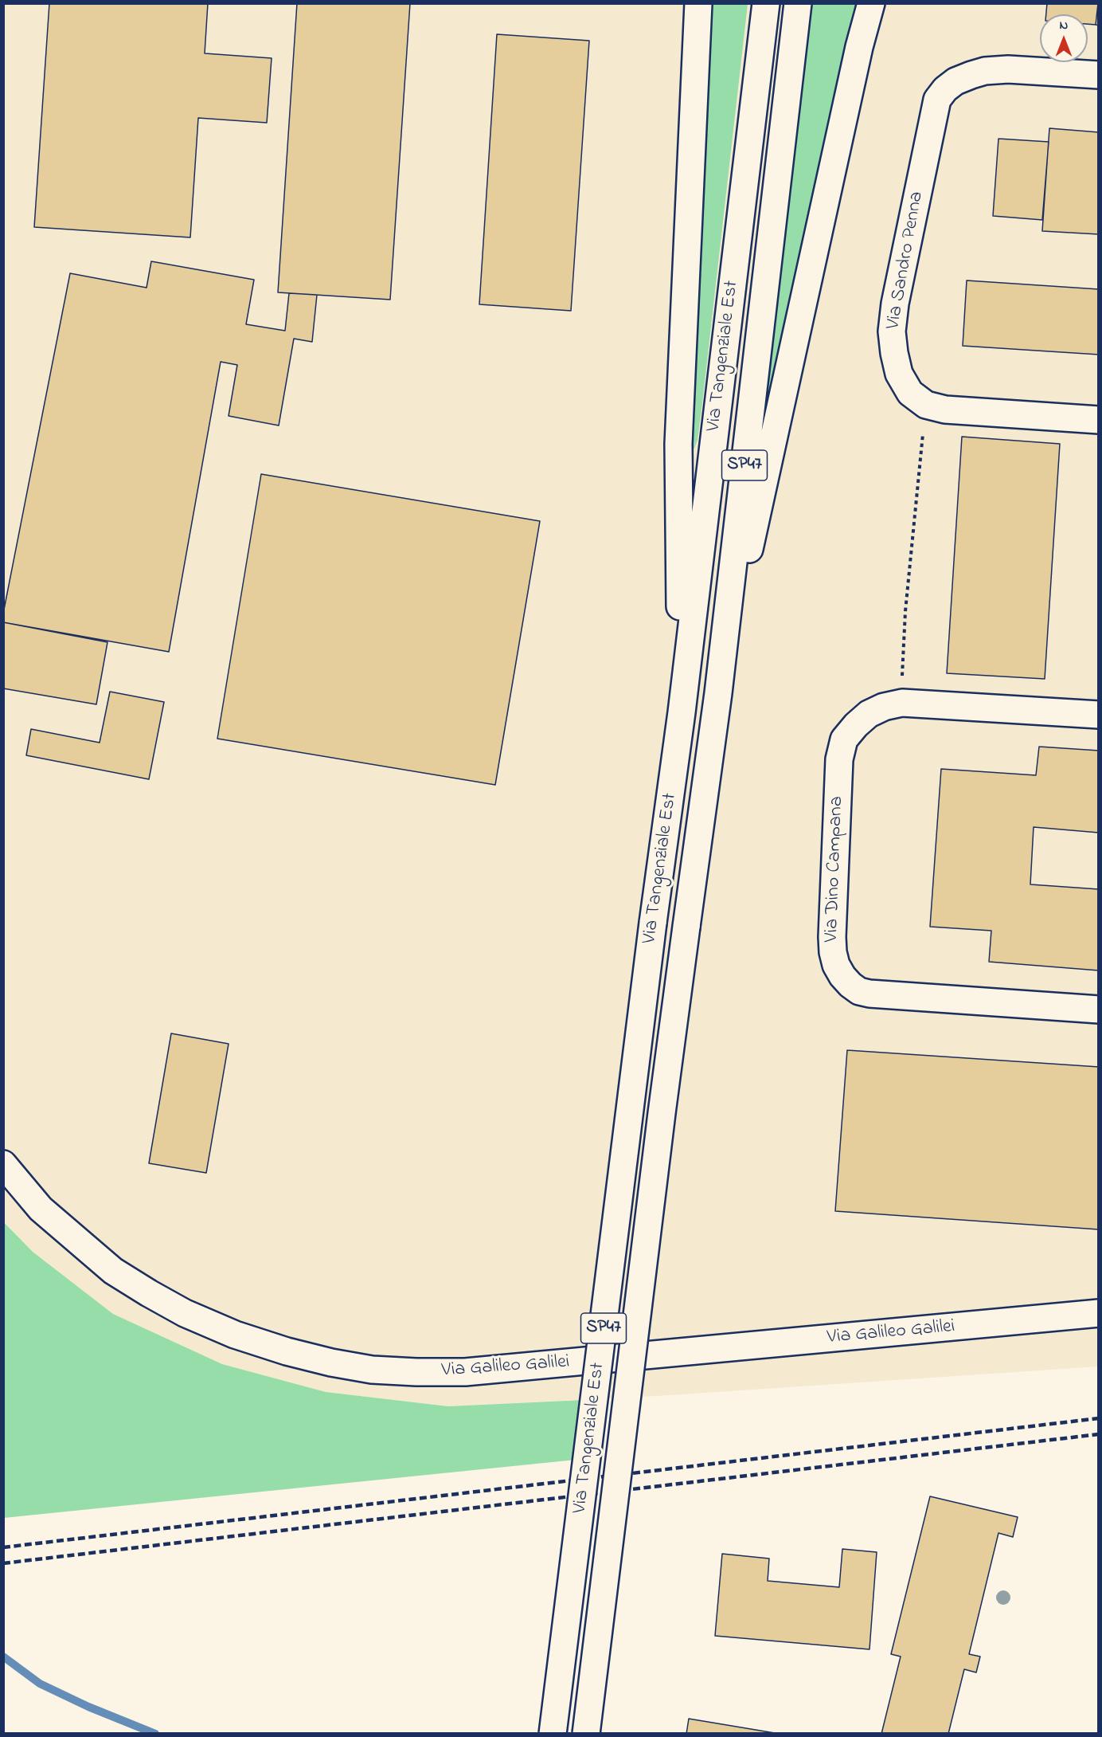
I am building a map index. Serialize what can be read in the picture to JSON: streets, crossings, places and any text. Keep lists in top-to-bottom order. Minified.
{"streets":{"main road":["Via Sandro Penna","Via Tangenziale Est","SP47","Via Dino Campana","Via Galileo Galilei"]},"north":"top"}
